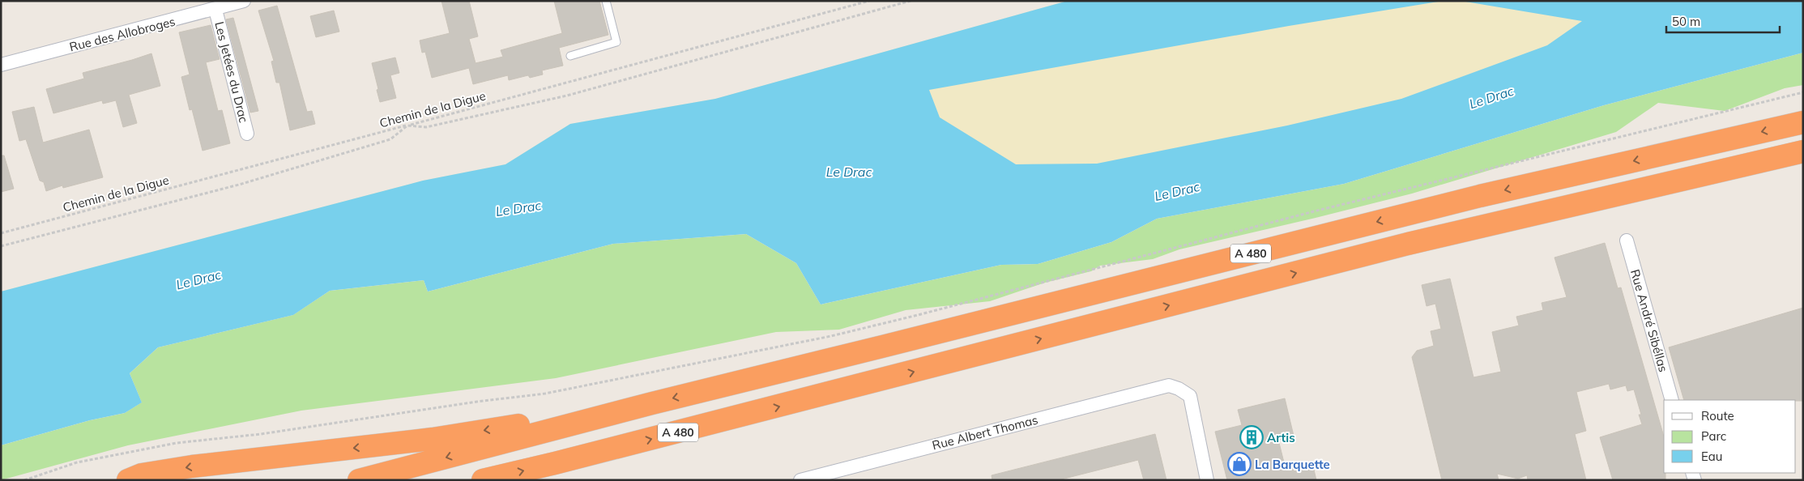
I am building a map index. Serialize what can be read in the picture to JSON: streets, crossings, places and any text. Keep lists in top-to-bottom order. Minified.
{"streets":{"highway":["A 480"],"street":["Rue des Allobroges","Les Jetées du Drac","Rue André Sibéllas","Rue Albert Thomas"],"path":["Chemin de la Digue"]},"crossings":[["Rue des Allobroges","Les Jetées du Drac"]],"water":["Le Drac"],"places":{"building":["Artis"],"shop":["La Barquette"]},"legend":["Route","Parc","Eau"],"scale_bar":"50 m"}
